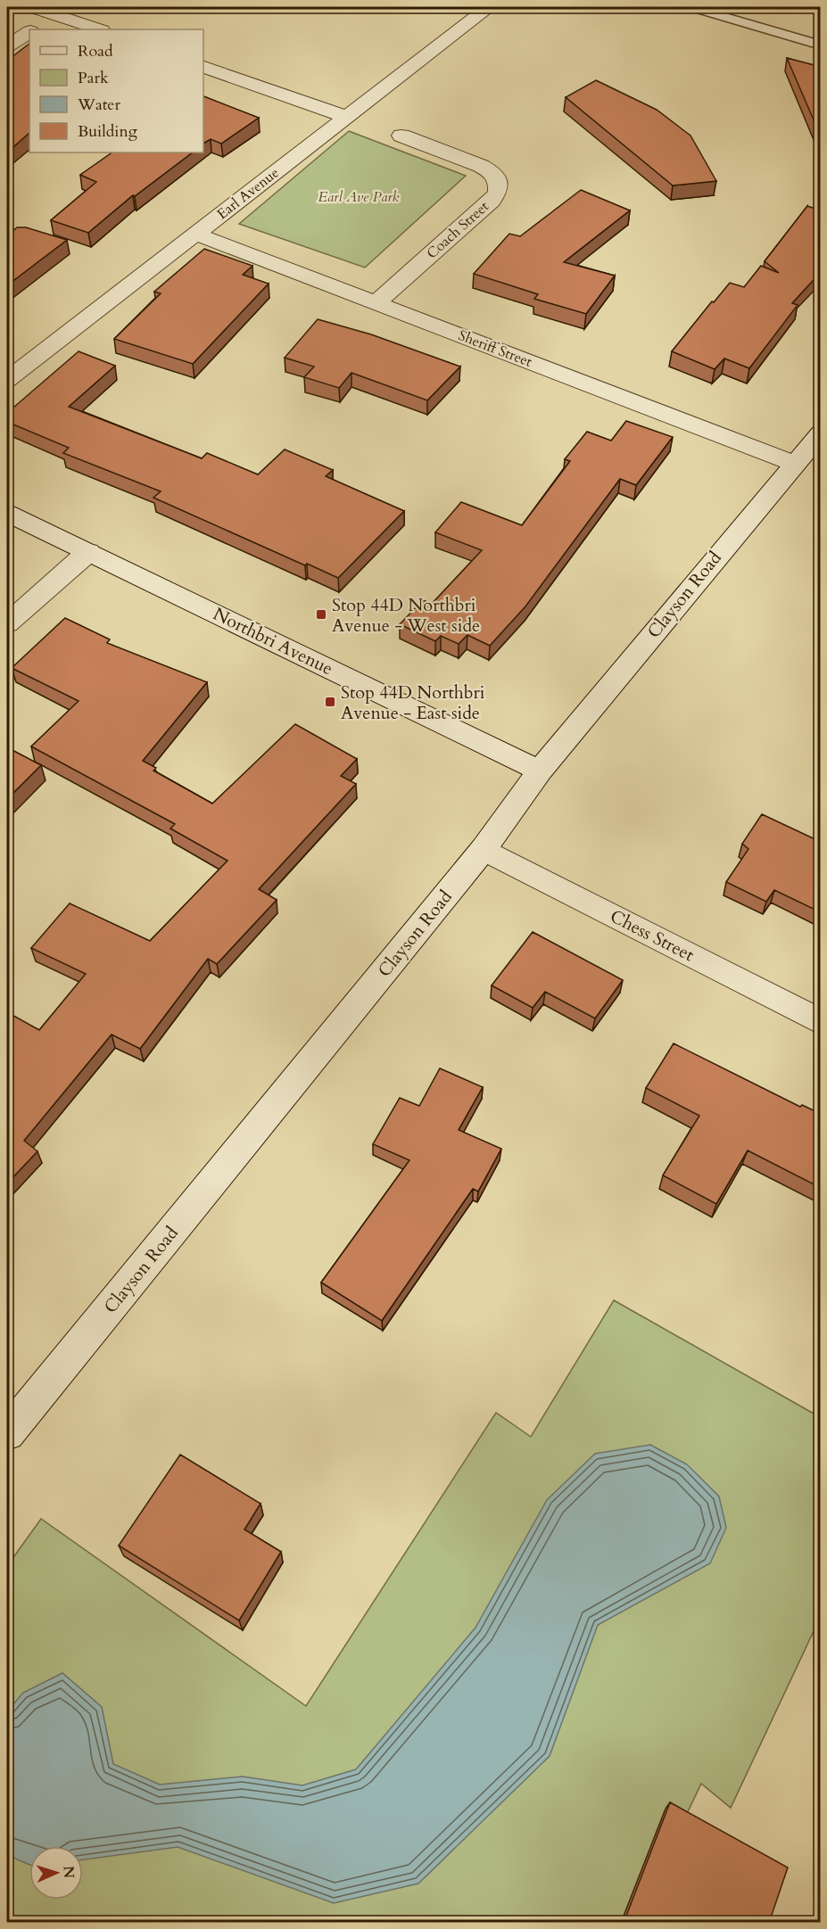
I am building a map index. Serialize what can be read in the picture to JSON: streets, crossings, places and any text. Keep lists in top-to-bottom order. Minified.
{"streets":{"street":["Earl Avenue","Coach Street","Sheriff Street","Clayson Road","Northbri Avenue","Chess Street"]},"crossings":[["Earl Avenue","Sheriff Street"],["Coach Street","Sheriff Street"],["Sheriff Street","Clayson Road"],["Clayson Road","Northbri Avenue"],["Clayson Road","Chess Street"]],"parks":["Earl Ave Park"],"places":{"transit":["Stop 44D Northbri Avenue - West side","Stop 44D Northbri Avenue - East side"]},"legend":["Road","Park","Water","Building"],"north":"right"}
